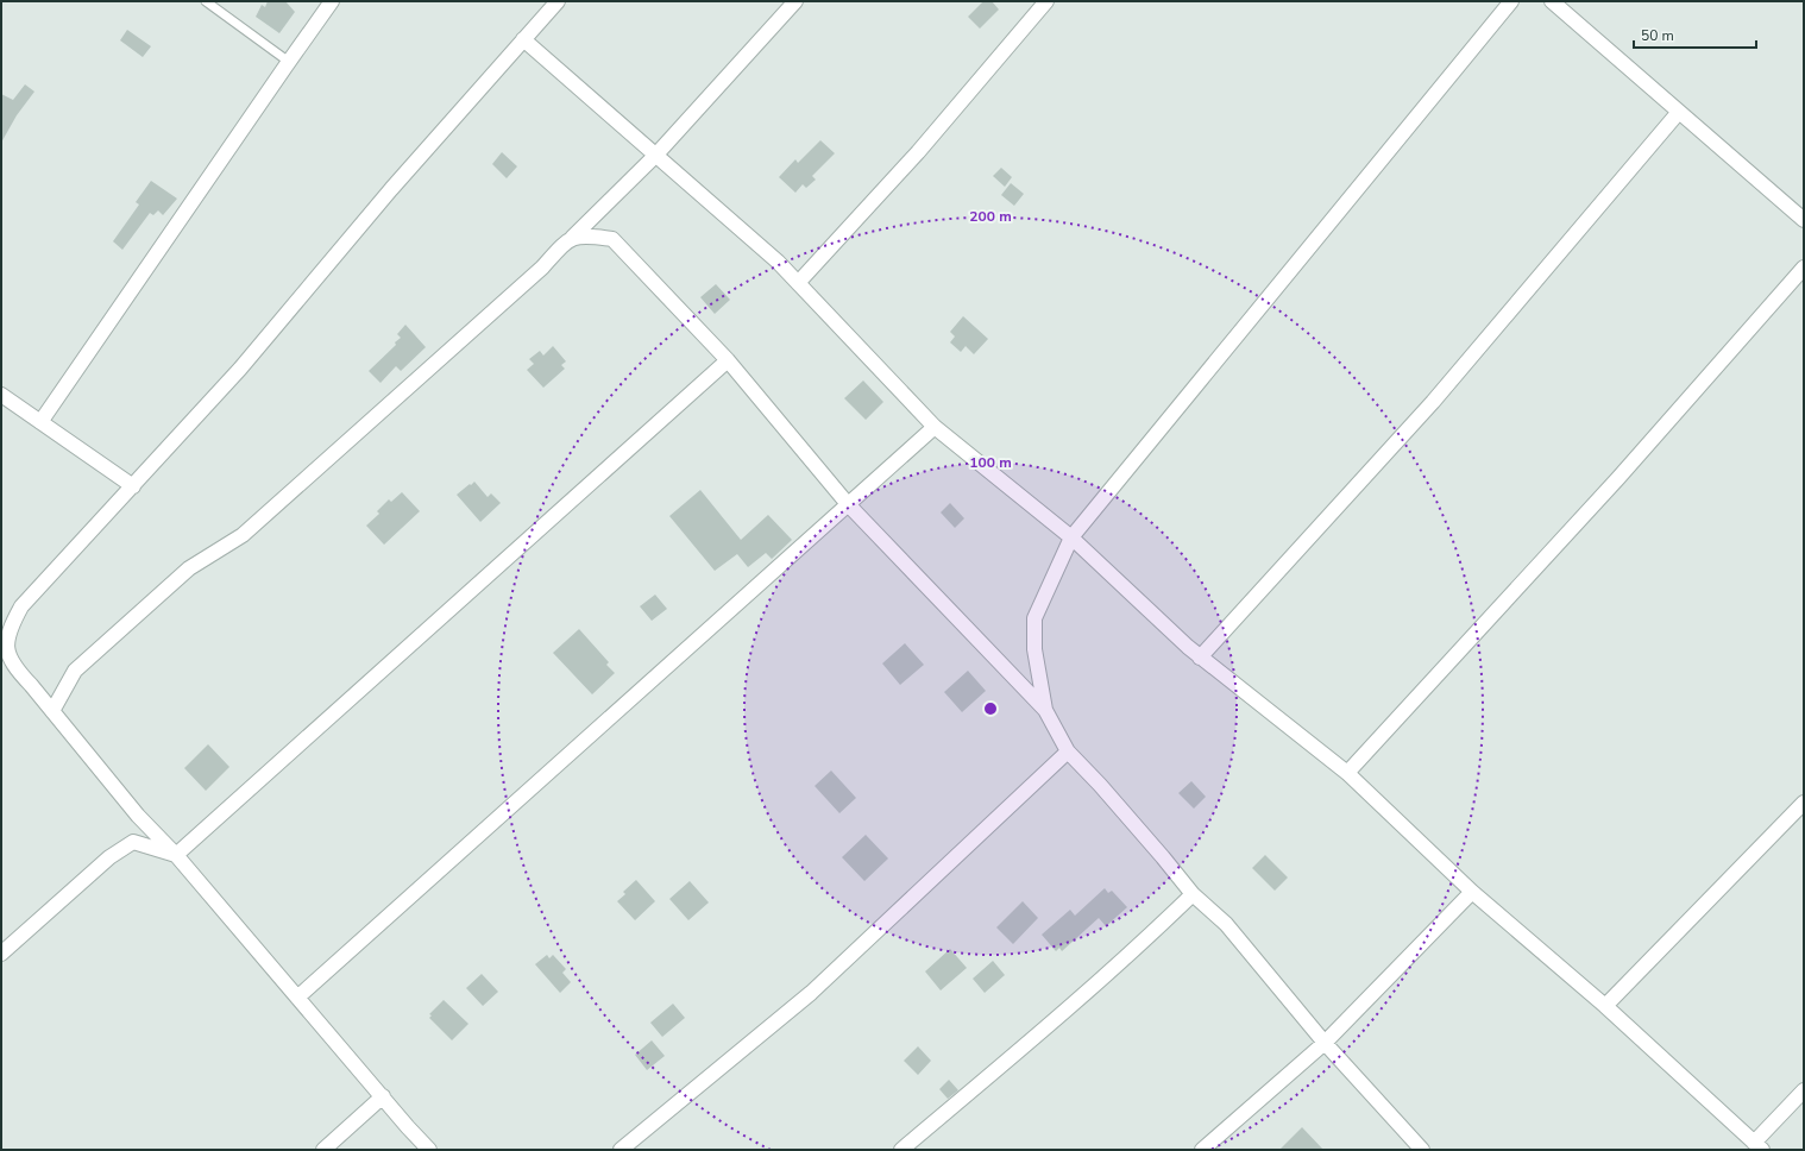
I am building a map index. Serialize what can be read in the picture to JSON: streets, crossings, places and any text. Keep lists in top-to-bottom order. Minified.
{"scale_bar":"50 m","rings":["200 m","100 m"]}
